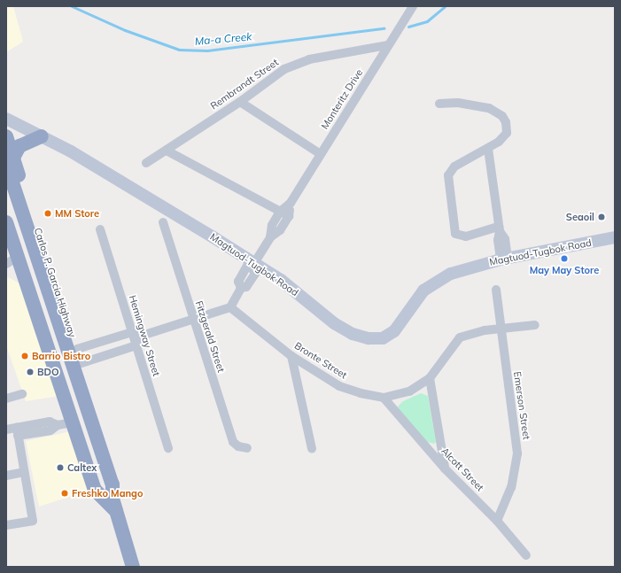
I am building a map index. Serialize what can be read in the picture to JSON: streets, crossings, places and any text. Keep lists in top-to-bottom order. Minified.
{"streets":{"highway":["Carlos P. Garcia Highway"],"main road":["Magtuod-Tugbok Road"],"street":["Rembrandt Street","Monteritz Drive","Hemingway Street","Fitzgerald Street","Bronte Street","Emerson Street","Alcott Street"]},"crossings":[["Rembrandt Street","Monteritz Drive"],["Monteritz Drive","Magtuod-Tugbok Road"],["Monteritz Drive","Bronte Street"],["Bronte Street","Emerson Street"],["Bronte Street","Alcott Street"],["Emerson Street","Alcott Street"]],"water":["Ma-a Creek"],"places":["MM Store","Seaoil","May May Store","Barrio Bistro","BDO","Caltex","Freshko Mango"]}
